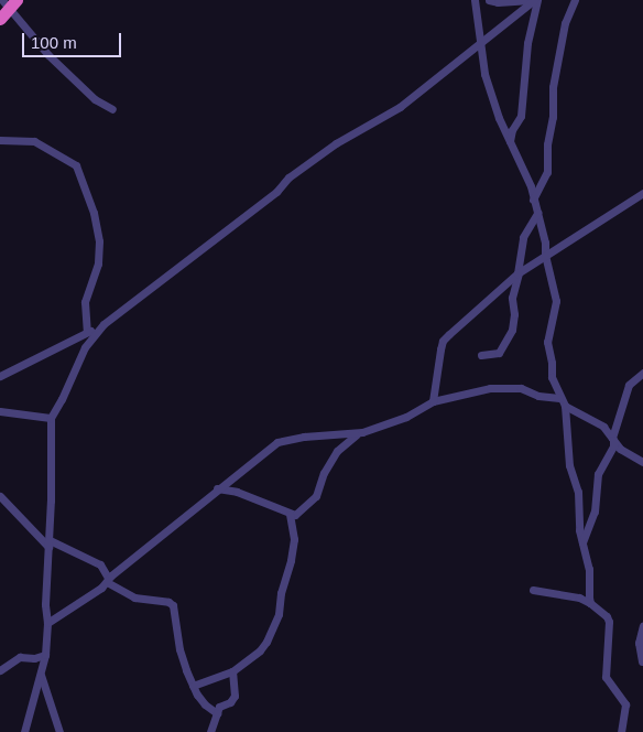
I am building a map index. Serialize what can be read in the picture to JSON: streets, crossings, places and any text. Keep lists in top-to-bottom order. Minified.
{"scale_bar":"100 m"}
